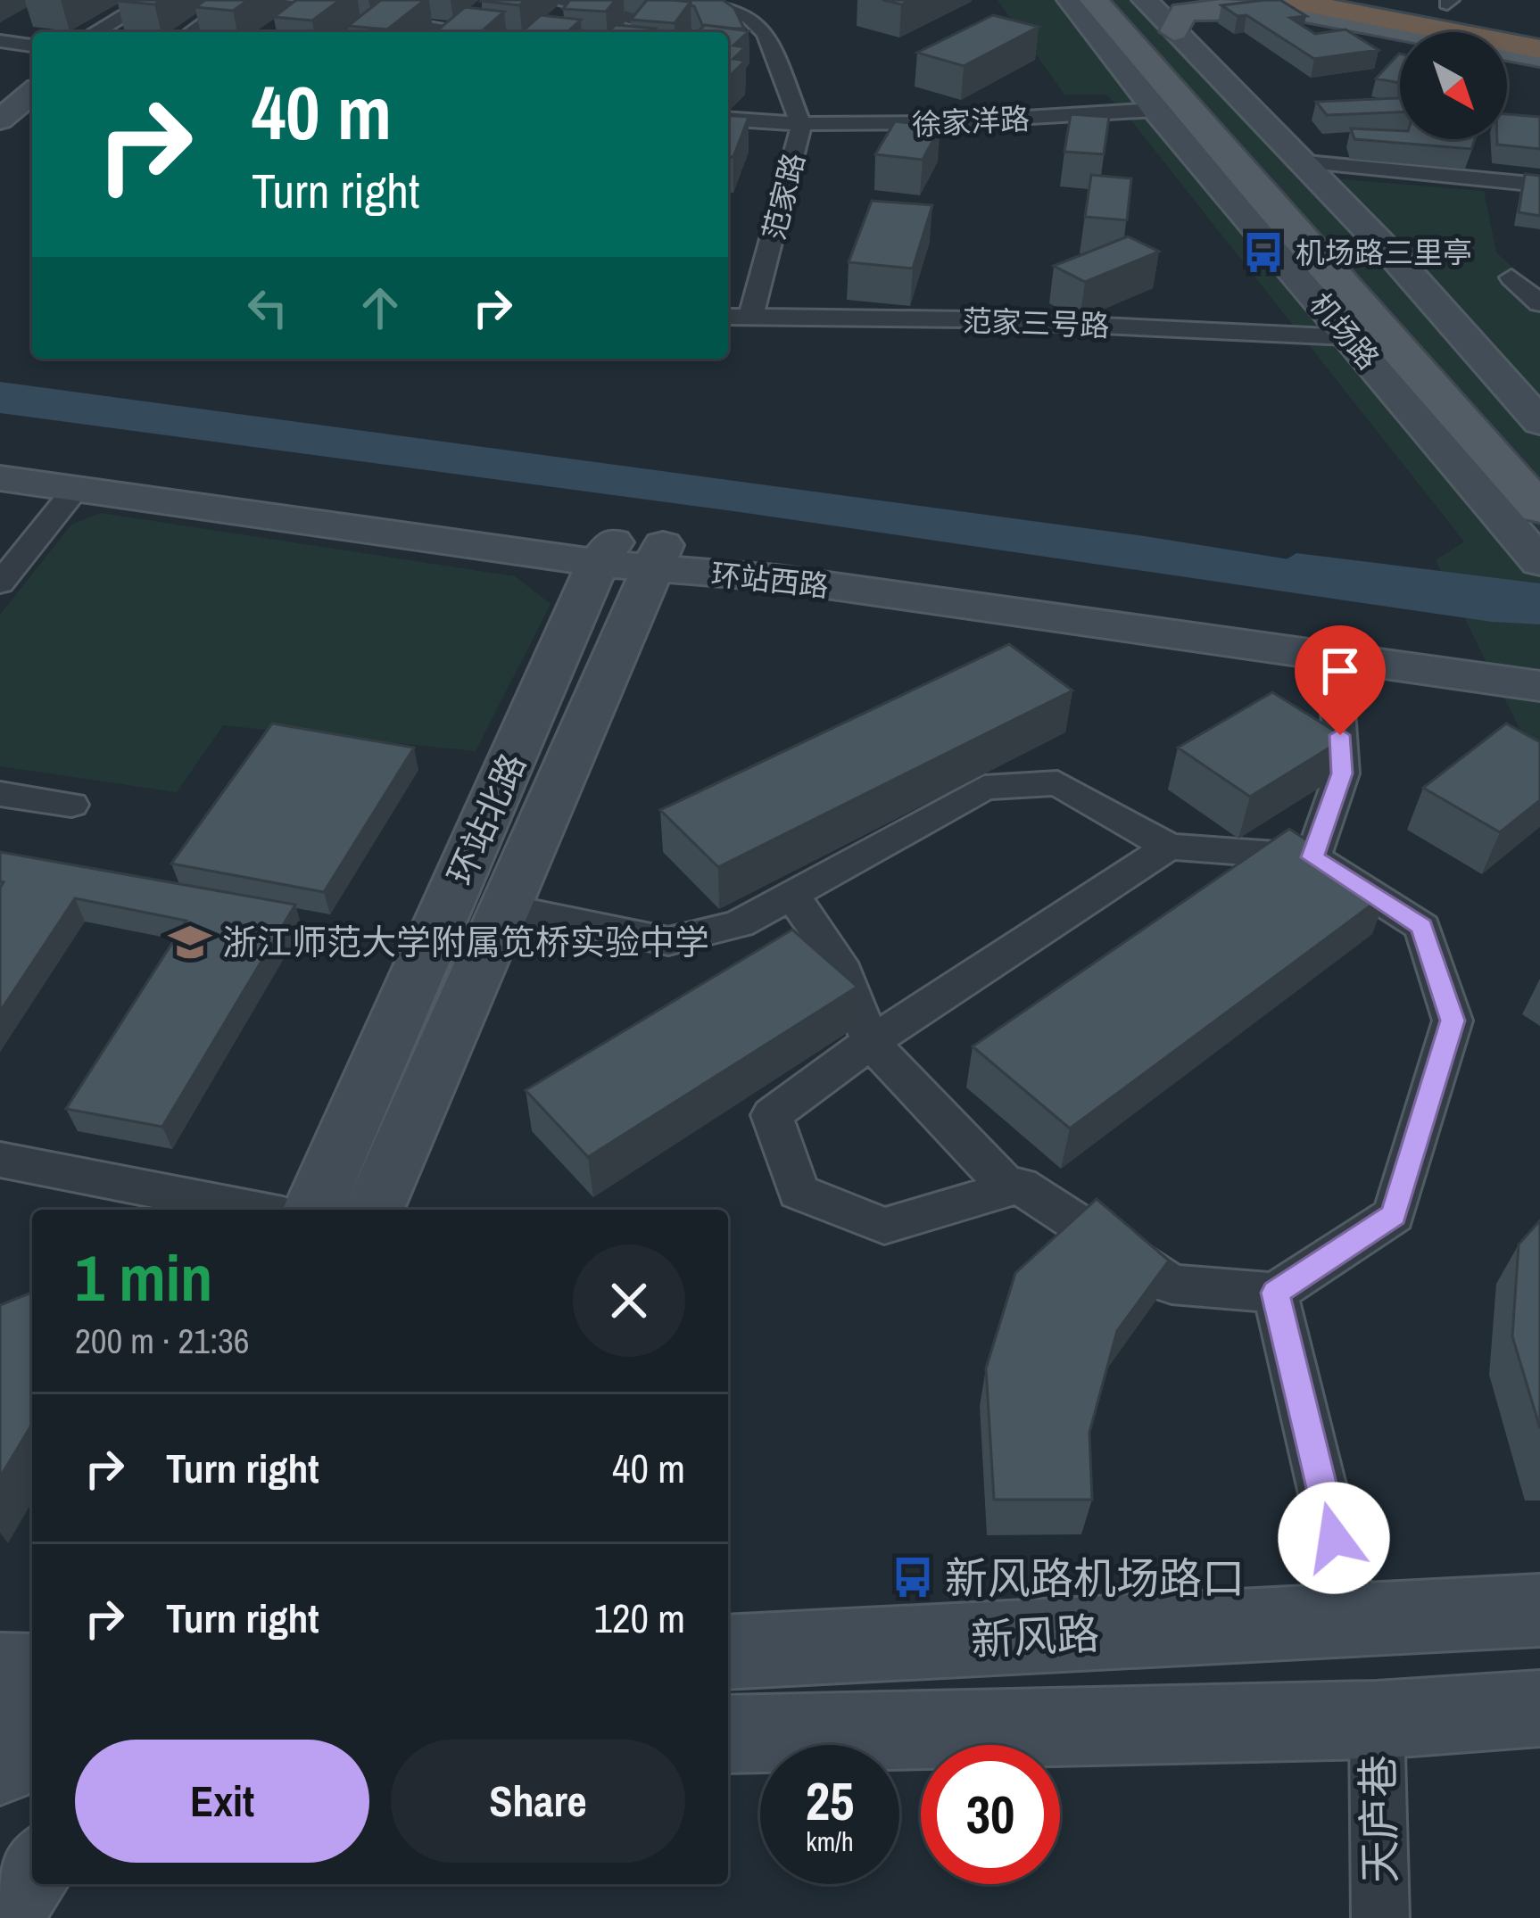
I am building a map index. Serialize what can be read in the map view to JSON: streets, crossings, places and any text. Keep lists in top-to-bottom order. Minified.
{"streets":{"main road":["机场路","环站西路","环站北路","新风路"],"street":["徐家洋路","范家路","范家三号路","天庐巷"]},"crossings":[["徐家洋路","范家路"],["徐家洋路","机场路"],["范家路","范家三号路"],["范家三号路","机场路"],["环站西路","环站北路"]],"places":{"bus stop":["机场路三里亭","新风路机场路口"],"school or university":["浙江师范大学附属笕桥实验中学"]},"north":"bottom right","page":{"turn":["40 m","Turn right"],"heading":["1 min","200 m · 21:36"],"list":[{"name":"Turn right","value":"40 m"},{"name":"Turn right","value":"120 m"}],"buttons":["Exit","Share"],"speed":"25 km/h","limit":"30"}}
